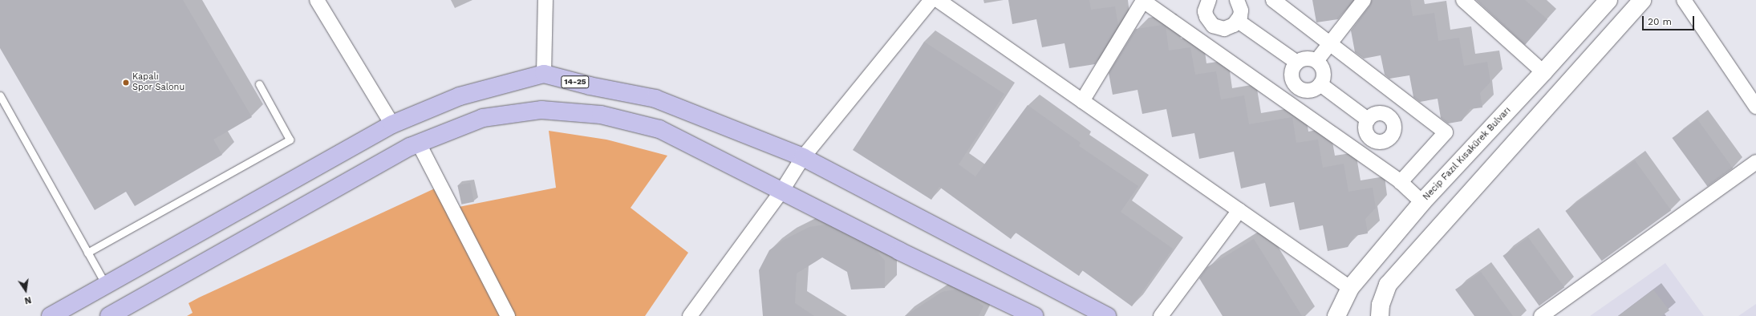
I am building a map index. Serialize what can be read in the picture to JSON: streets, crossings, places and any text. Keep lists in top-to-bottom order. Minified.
{"streets":{"main road":["14-25","Necip Fazıl Kısakürek Bulvarı"]},"places":["Kapalı Spor Salonu"],"scale_bar":"20 m","north":"bottom"}
